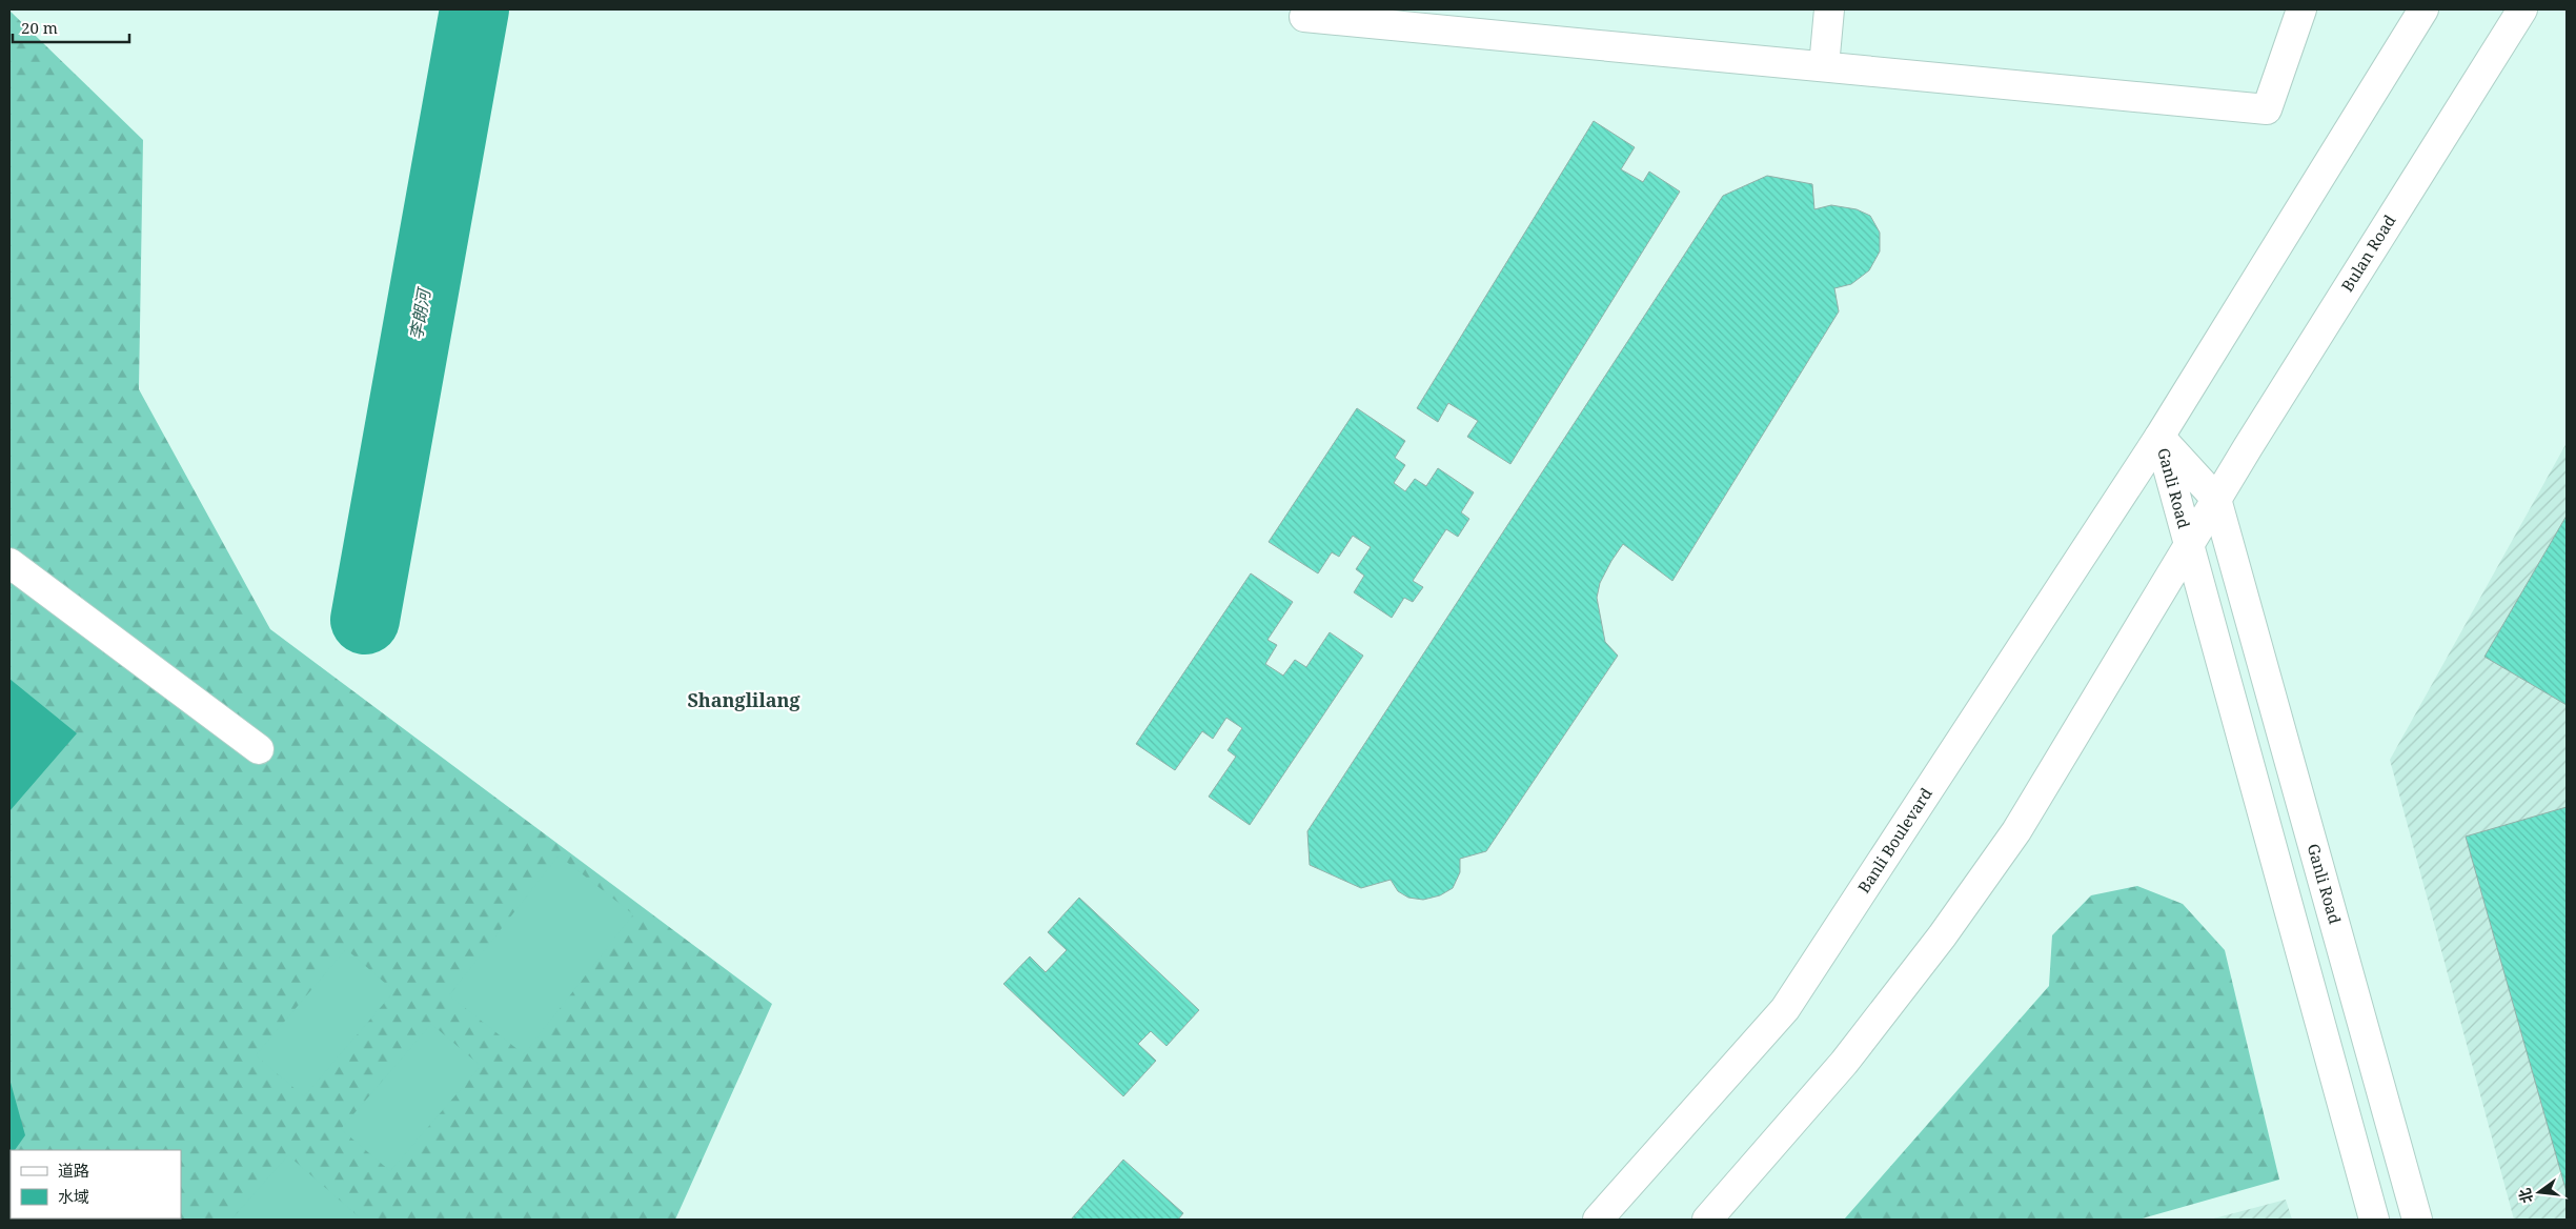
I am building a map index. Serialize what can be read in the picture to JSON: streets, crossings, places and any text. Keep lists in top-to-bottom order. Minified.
{"streets":{"main road":["Bulan Road","Ganli Road","Banli Boulevard"]},"crossings":[["Bulan Road","Ganli Road"],["Ganli Road","Banli Boulevard"]],"districts":["Shanglilang"],"water":["李朗河"],"legend":["道路","水域"],"scale_bar":"20 m","north":"left"}
